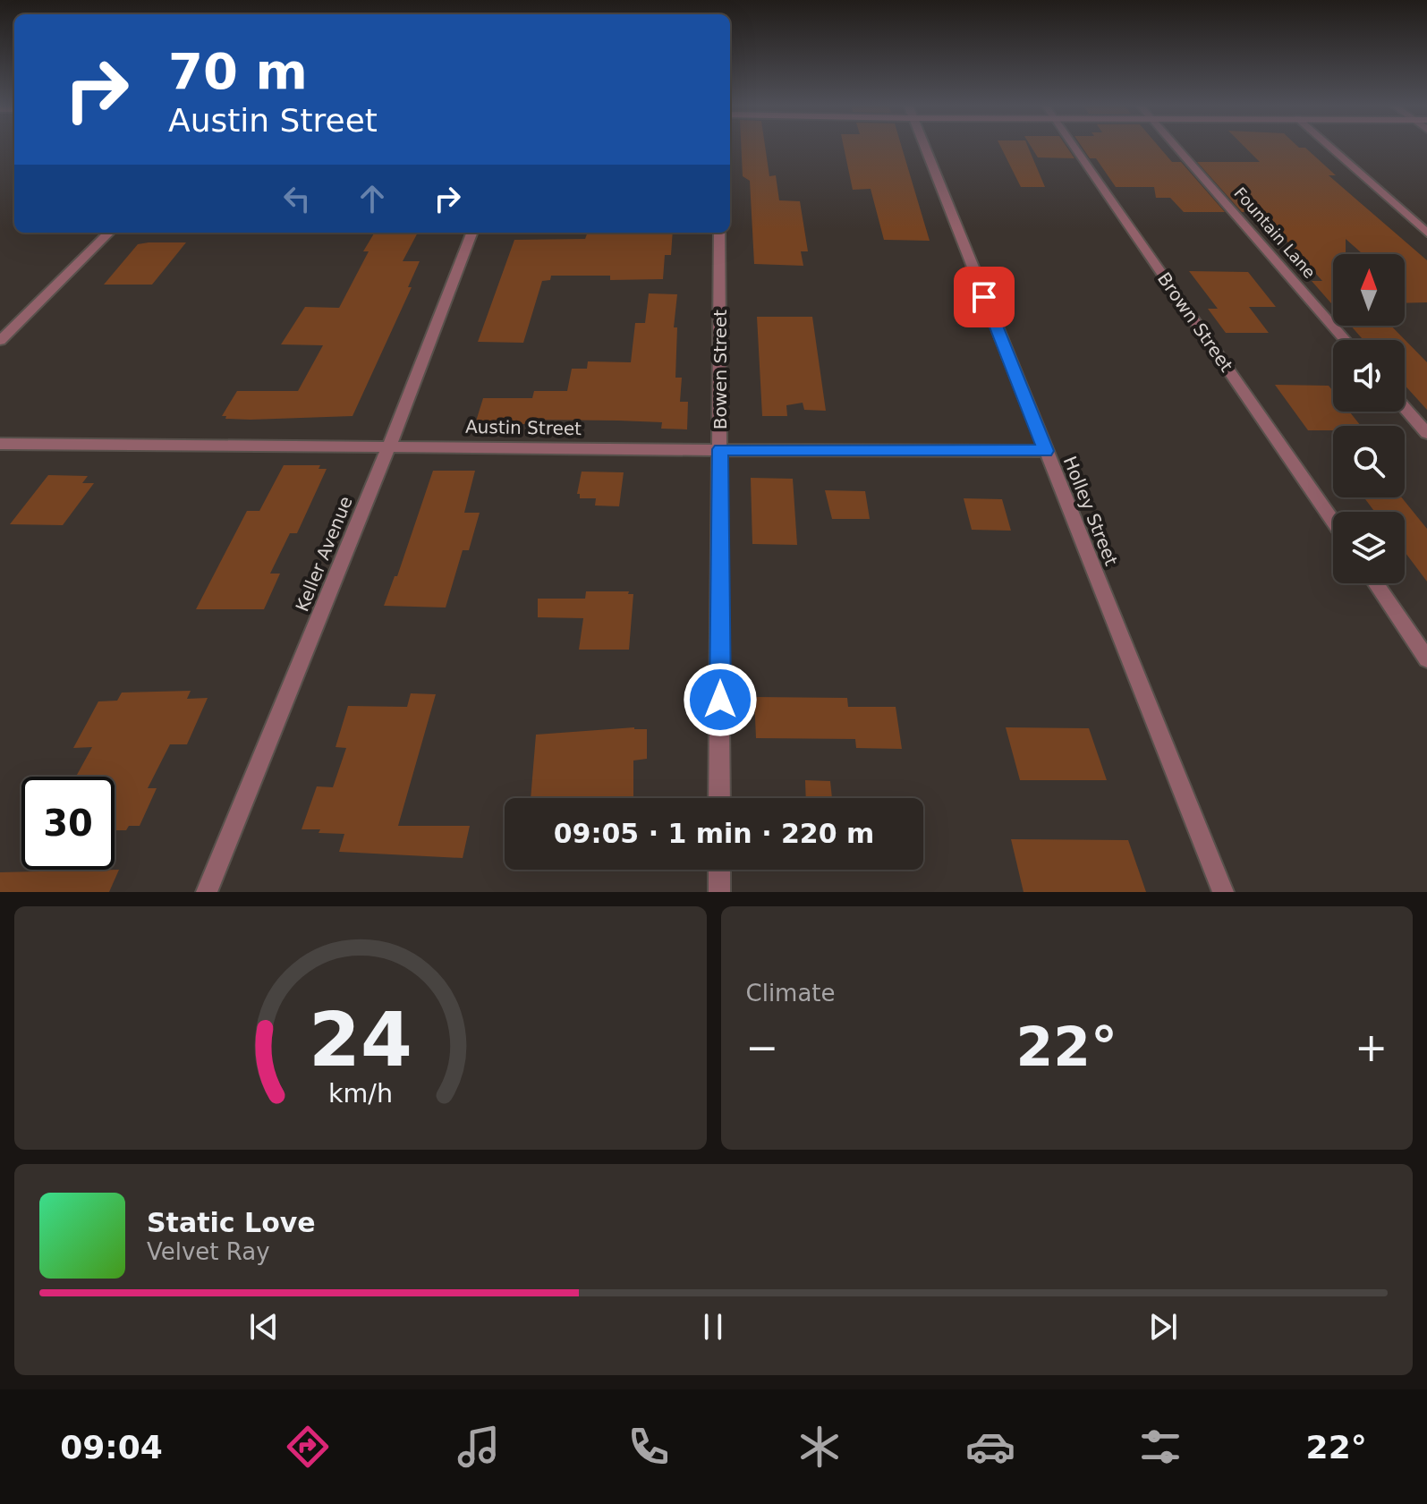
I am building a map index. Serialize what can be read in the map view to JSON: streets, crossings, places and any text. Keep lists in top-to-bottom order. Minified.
{"streets":{"street":["Fountain Lane","Brown Street","Bowen Street","Austin Street","Holley Street","Keller Avenue"]},"crossings":[["Bowen Street","Austin Street"],["Austin Street","Holley Street"],["Austin Street","Keller Avenue"]],"north":"top","page":{"turn":["70 m","Austin Street"],"limit":"30","trip":"09:05 · 1 min · 220 m","tile":"Climate","heat":["−","22°","+"],"song":["Static Love","Velvet Ray"],"tabs":["09:04","22°"],"gauge":["24","km/h"]}}
